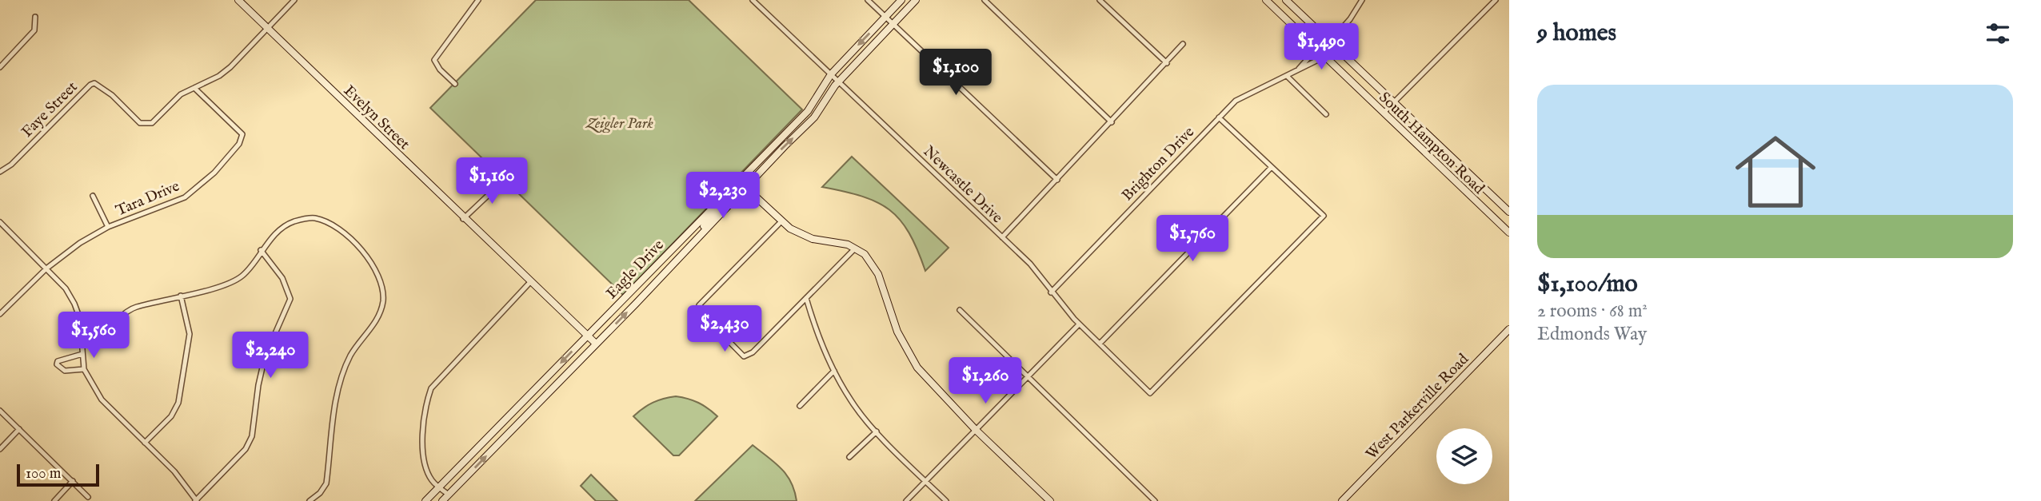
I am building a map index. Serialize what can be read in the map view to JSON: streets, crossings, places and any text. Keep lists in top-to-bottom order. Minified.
{"streets":{"street":["Faye Street","Evelyn Street","South Hampton Road","Brighton Drive","Newcastle Drive","Tara Drive","Eagle Drive","West Parkerville Road"]},"crossings":[["Faye Street","Evelyn Street"],["Faye Street","Tara Drive"],["Evelyn Street","Eagle Drive"],["South Hampton Road","Brighton Drive"],["Brighton Drive","Newcastle Drive"],["Newcastle Drive","Eagle Drive"]],"parks":["Zeigler Park"],"scale_bar":"100 m","page":{"heading":"9 homes","price":["$1,490","$1,100","$1,160","$2,230","$1,760","$2,430","$1,560","$2,240","$1,260"],"list":[{"name":"$1,100/mo","note":"2 rooms · 68 m² · Edmonds Way"}],"scale":"100 m"}}
